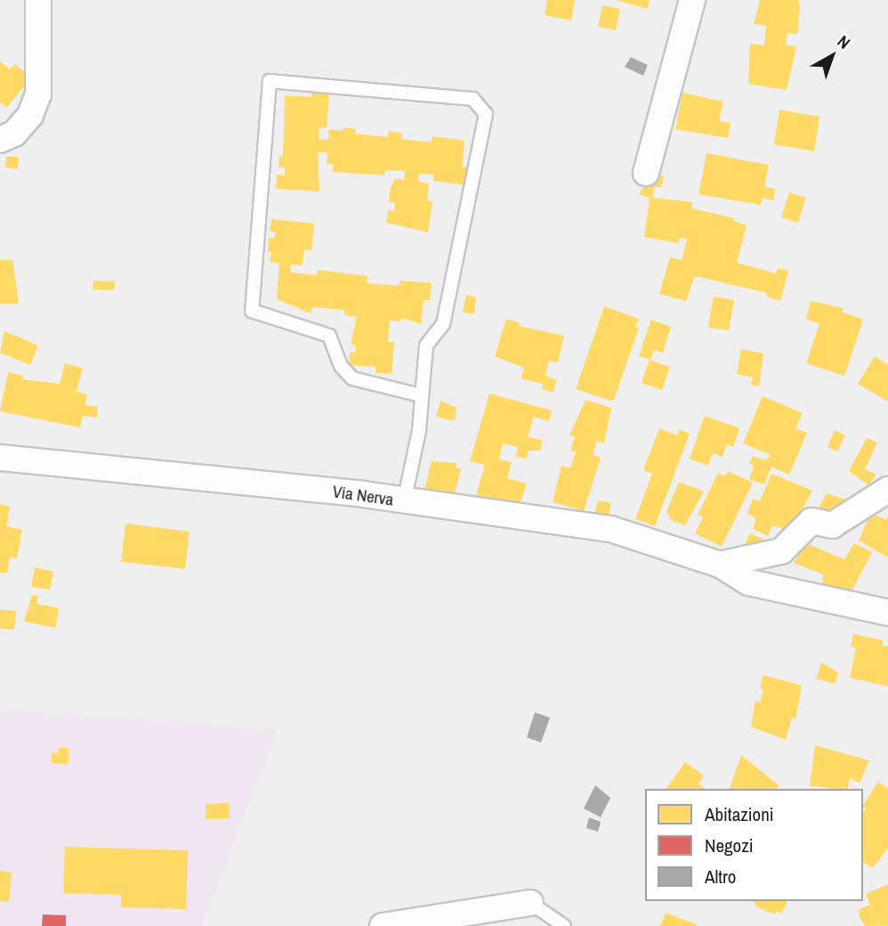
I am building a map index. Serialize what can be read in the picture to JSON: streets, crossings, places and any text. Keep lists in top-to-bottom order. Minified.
{"streets":{"street":["Via Nerva"]},"legend":["Abitazioni","Negozi","Altro"],"north":"top right"}
